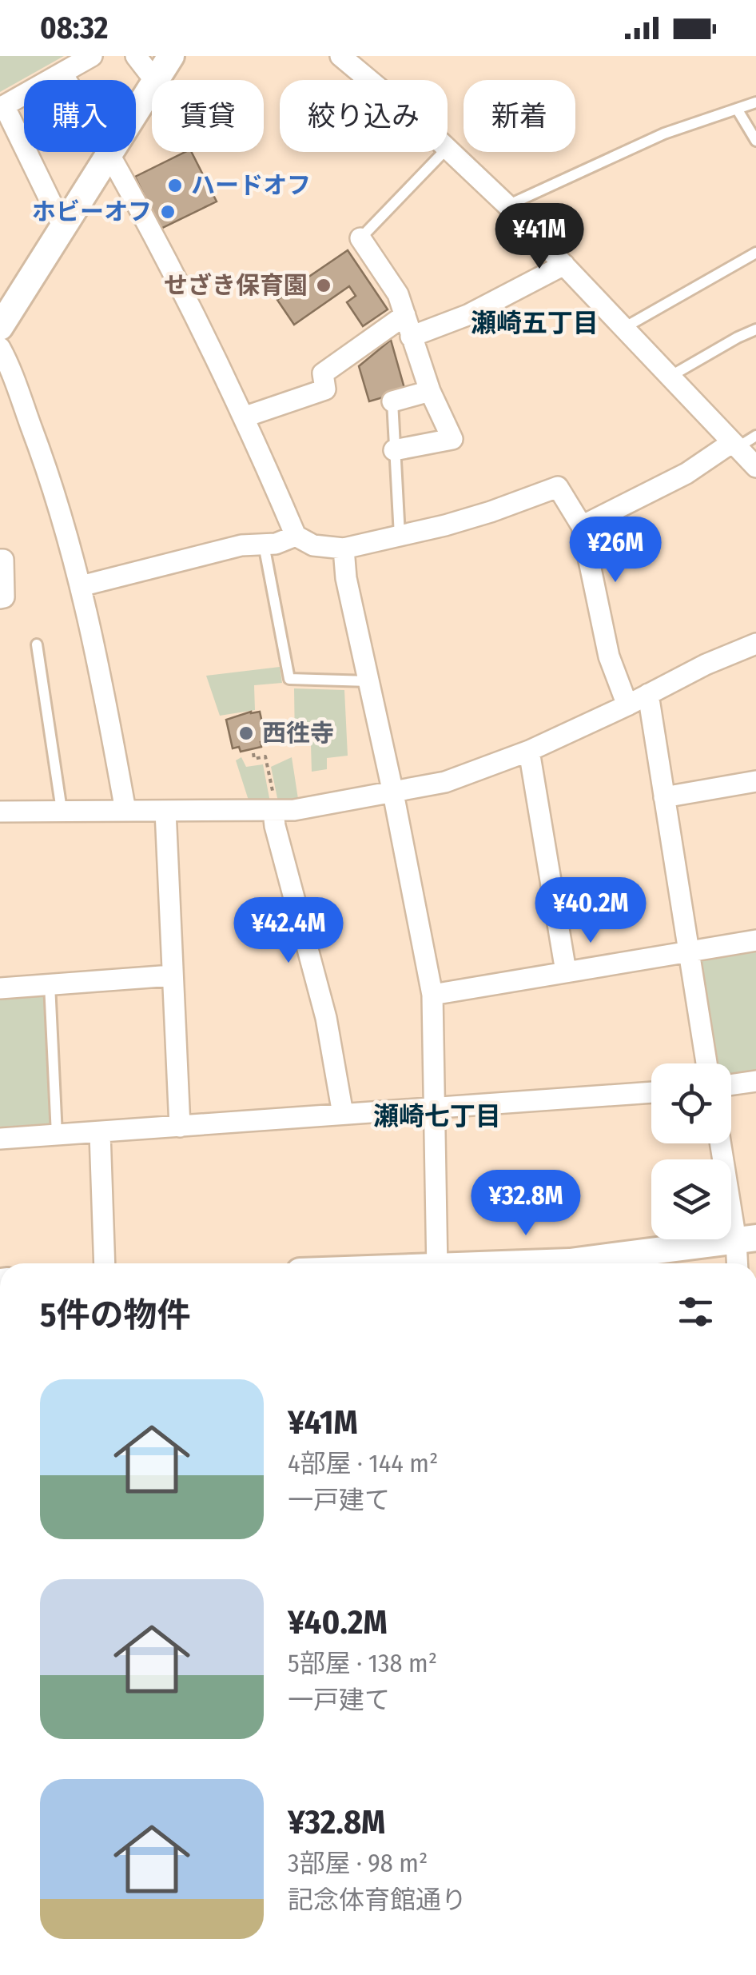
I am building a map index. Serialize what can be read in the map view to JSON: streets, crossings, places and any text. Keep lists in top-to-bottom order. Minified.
{"districts":["瀬崎五丁目","瀬崎七丁目"],"places":["ハードオフ","ホビーオフ","せざき保育園","西徃寺"],"page":{"status":"08:32","chip":["購入","賃貸","絞り込み","新着"],"price":["¥41M","¥26M","¥40.2M","¥42.4M","¥32.8M"],"heading":"5件の物件","list":[{"name":"¥41M","note":"4部屋 · 144 m² · 一戸建て"},{"name":"¥40.2M","note":"5部屋 · 138 m² · 一戸建て"},{"name":"¥32.8M","note":"3部屋 · 98 m² · 記念体育館通り"}]}}
